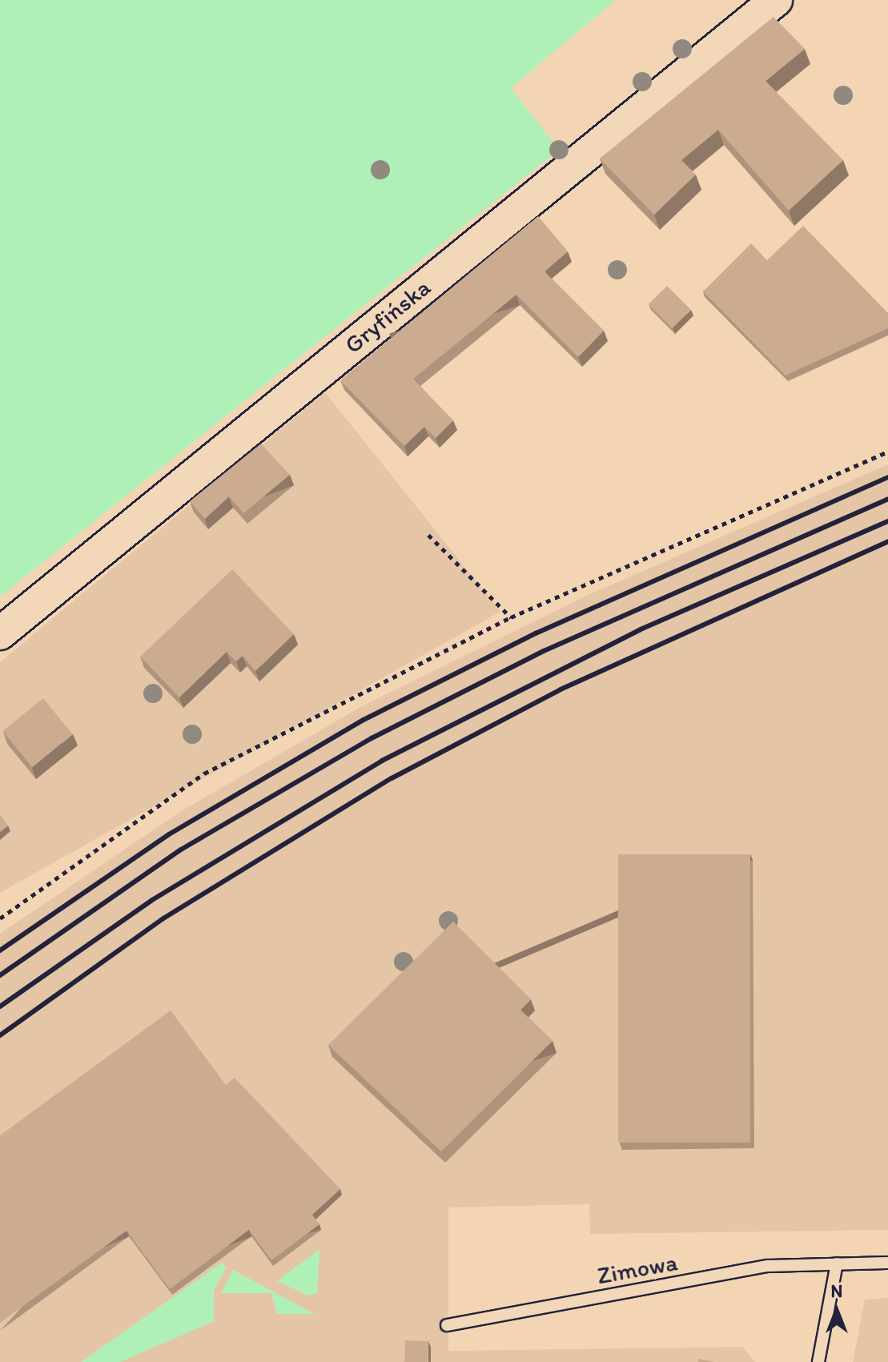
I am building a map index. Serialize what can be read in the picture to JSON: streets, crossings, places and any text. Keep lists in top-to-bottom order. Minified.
{"streets":{"street":["Gryfińska"],"lane":["Zimowa"]},"north":"top"}
